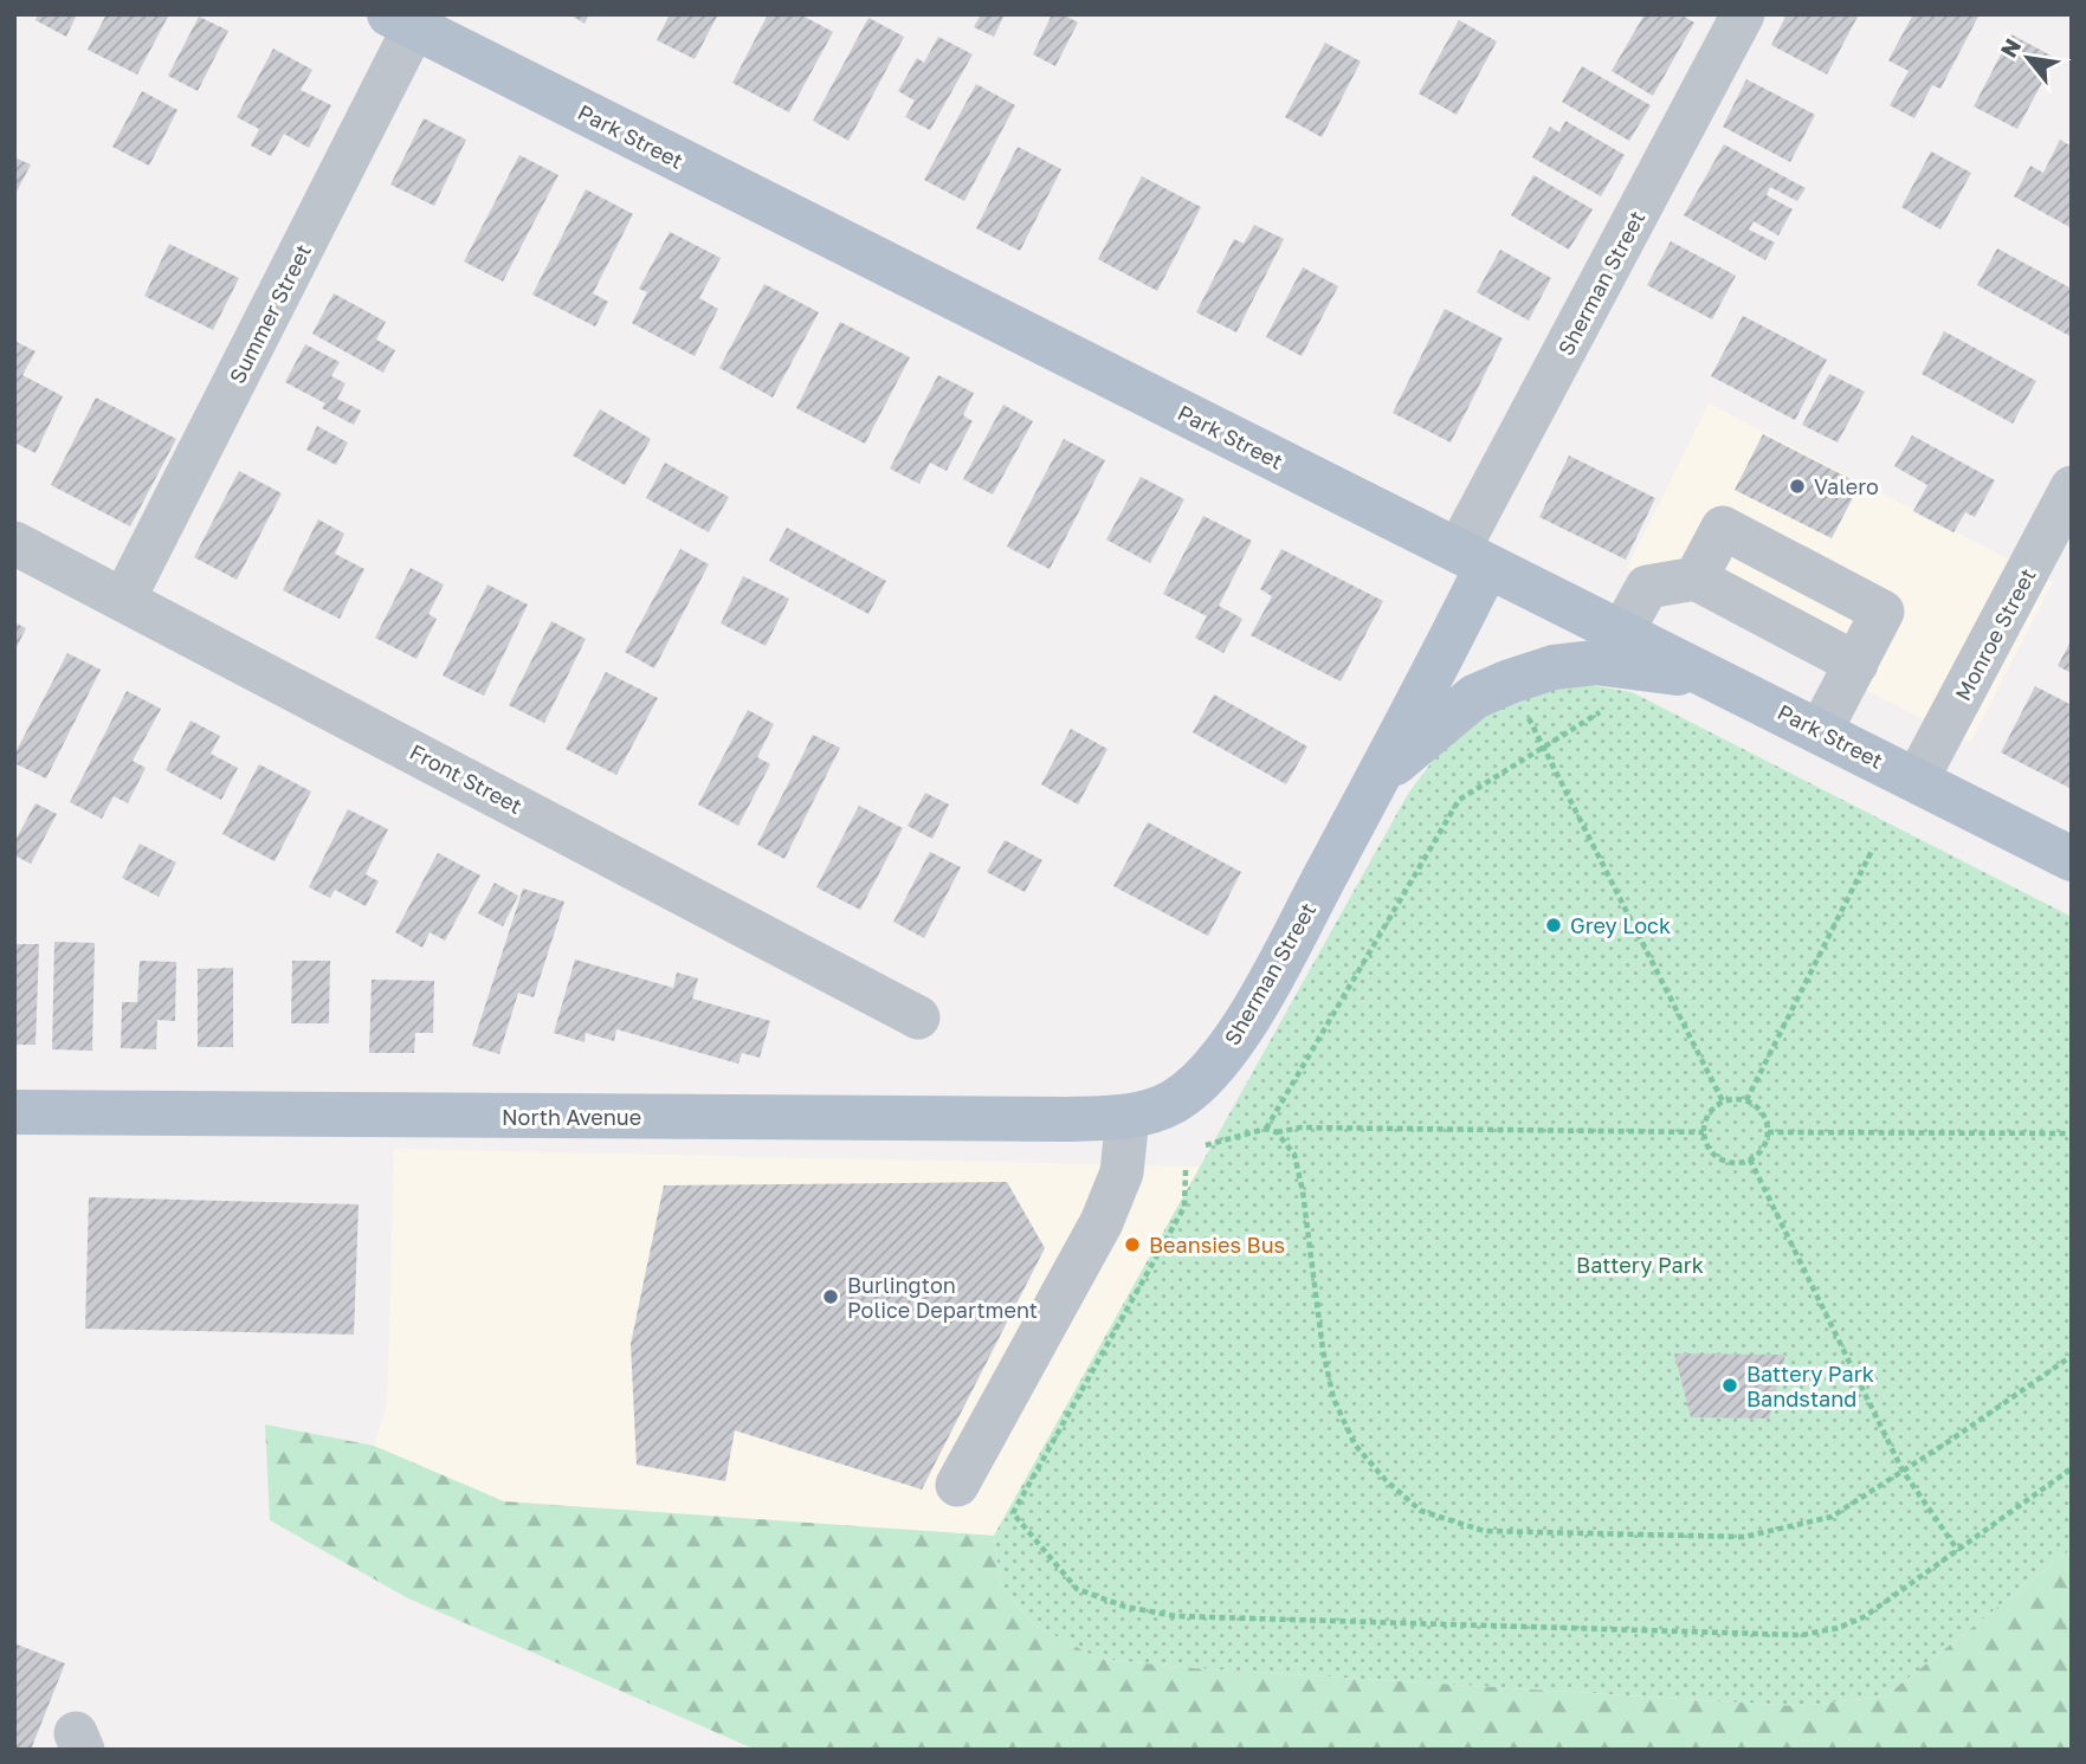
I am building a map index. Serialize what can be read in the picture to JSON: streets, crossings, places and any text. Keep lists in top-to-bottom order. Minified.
{"streets":{"main road":["Park Street","Sherman Street","North Avenue"],"street":["Summer Street","Monroe Street","Front Street"]},"crossings":[["Park Street","Sherman Street"],["Park Street","Summer Street"],["Park Street","Monroe Street"],["Sherman Street","North Avenue"],["Summer Street","Front Street"]],"parks":["Battery Park"],"places":["Valero","Grey Lock","Beansies Bus","Burlington Police Department","Battery Park Bandstand"],"north":"top left"}
